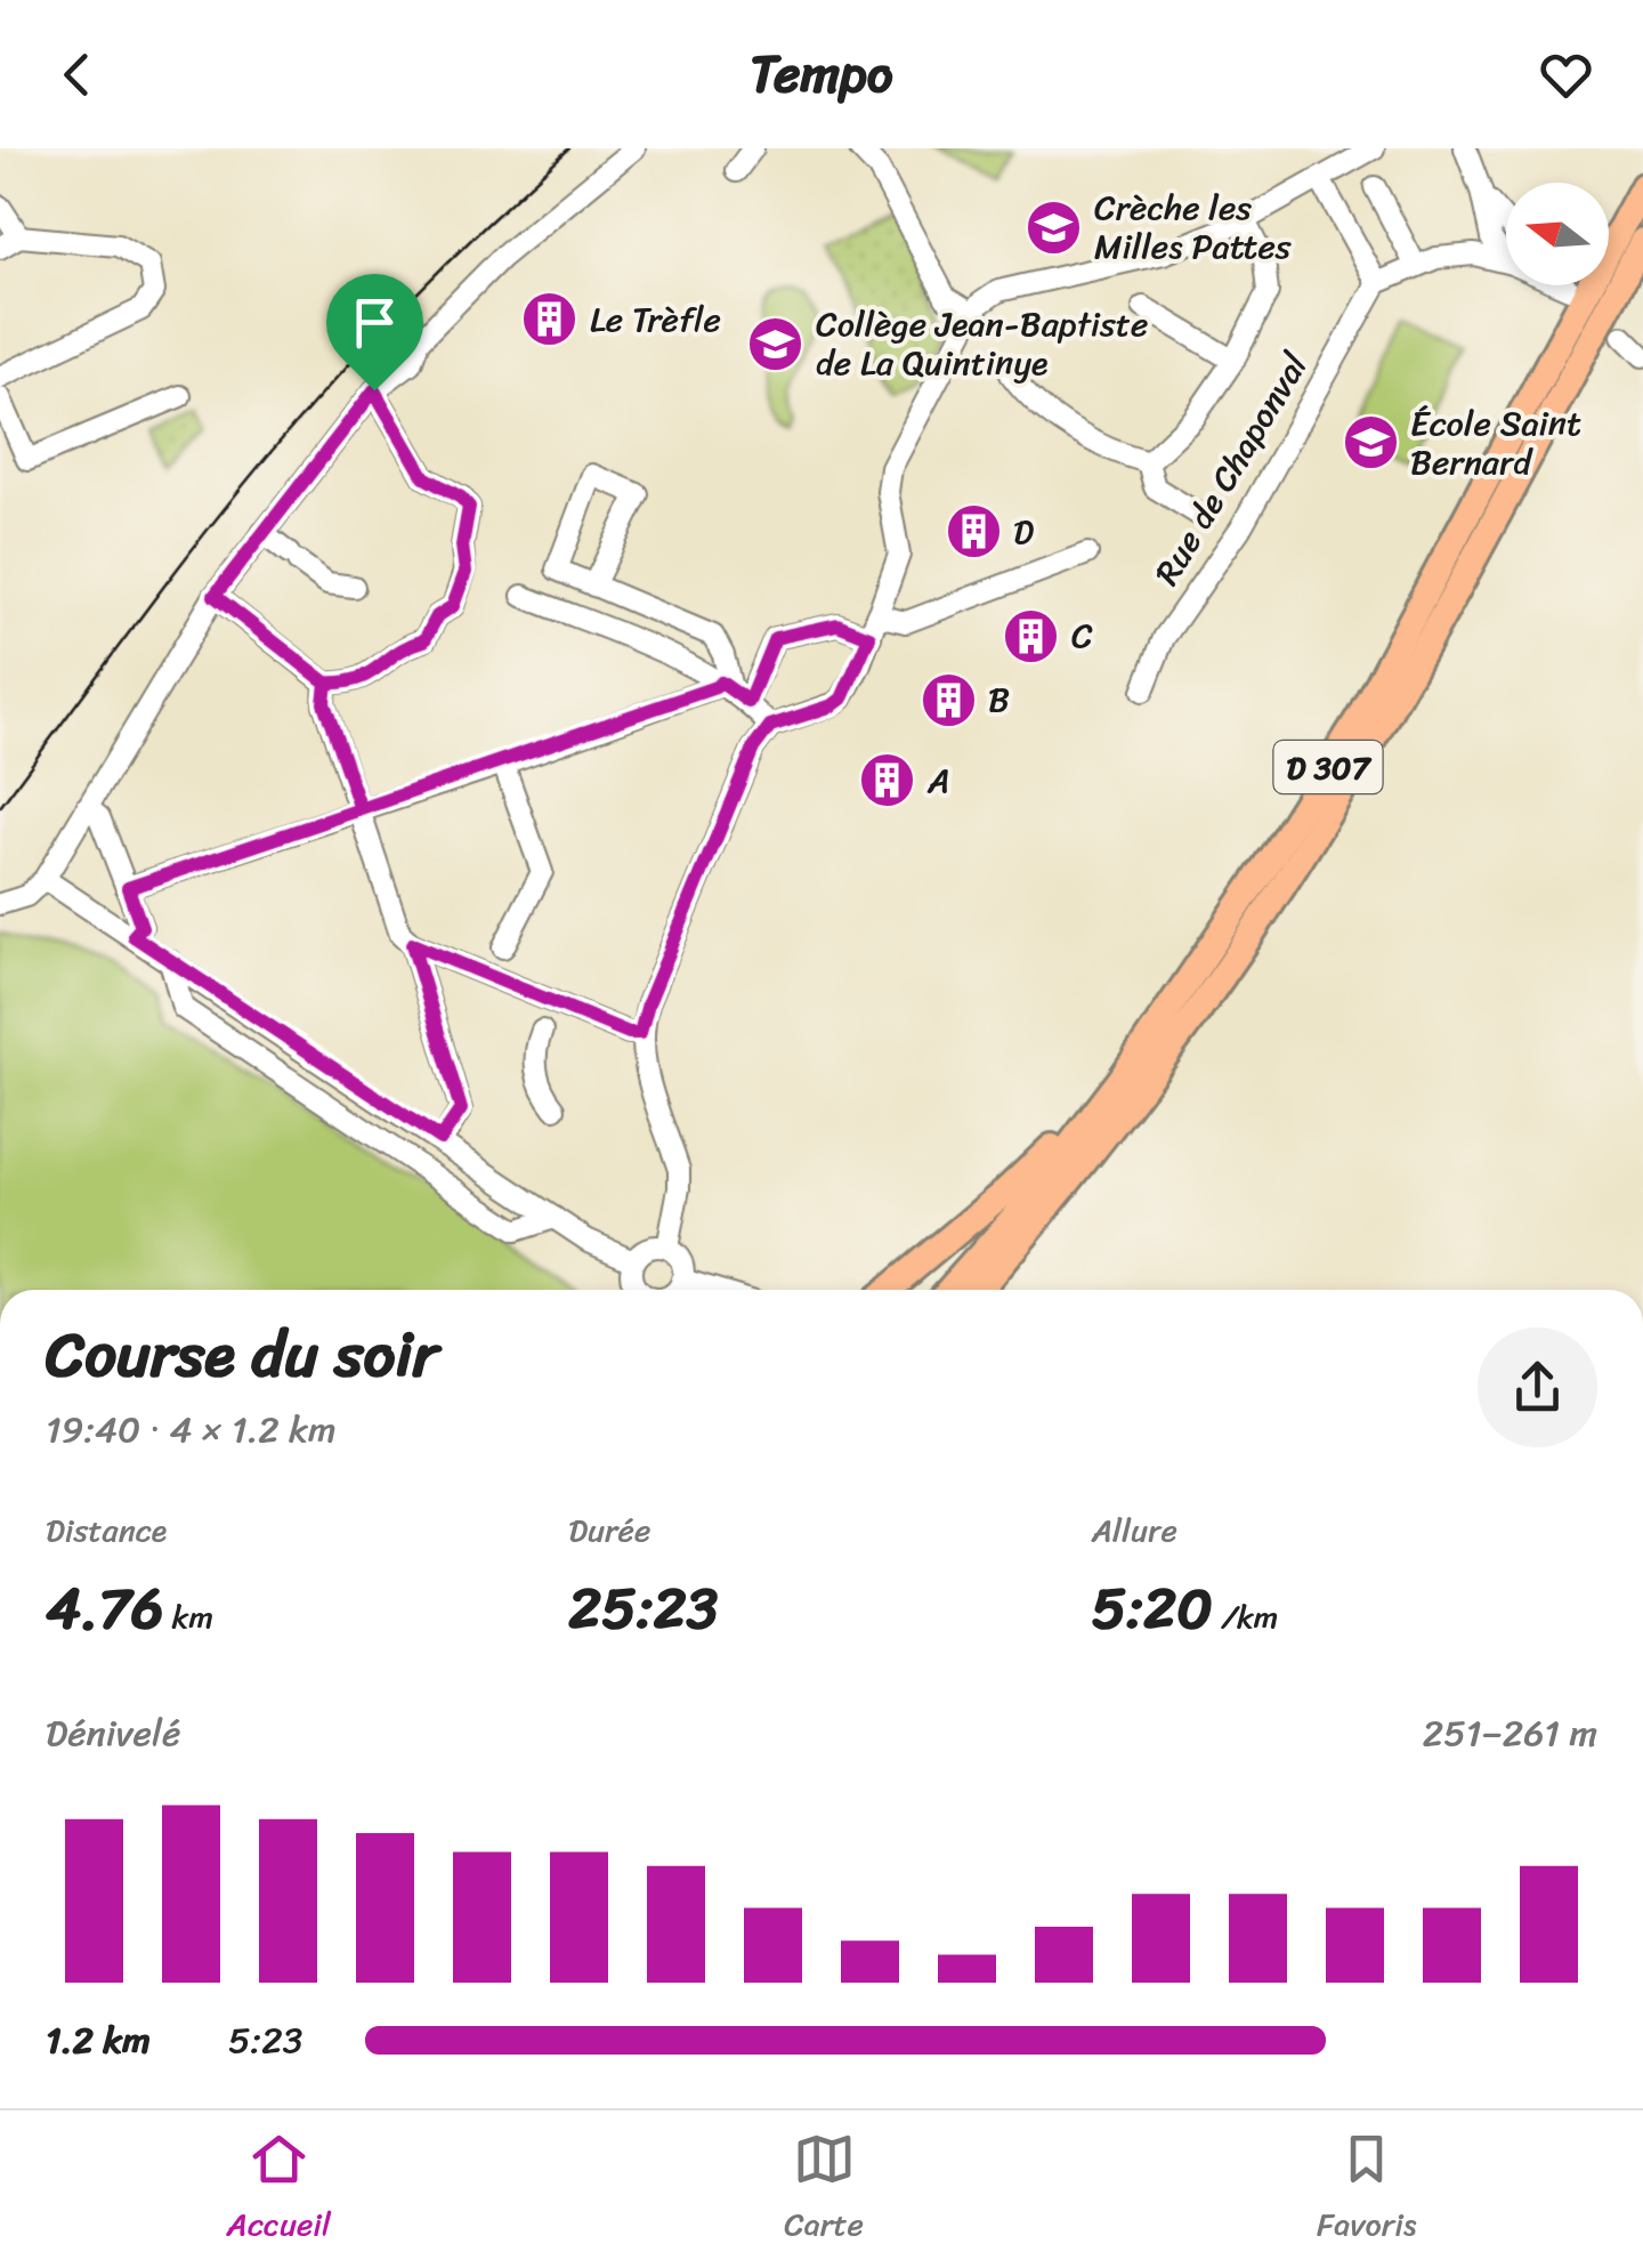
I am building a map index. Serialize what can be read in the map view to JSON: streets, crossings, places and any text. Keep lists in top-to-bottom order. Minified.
{"streets":{"main road":["D 307"],"street":["Rue de Chaponval"]},"places":{"school or university":["Crèche les Milles Pattes","Collège Jean-Baptiste de La Quintinye","École Saint Bernard"],"building":["Le Trèfle","D","C","B","A"]},"north":"left","page":{"header":"Tempo","heading":["Course du soir","19:40 · 4 × 1.2 km"],"stats":[["Distance","4.76 km"],["Durée","25:23"],["Allure","5:20 /km"]],"chart":["Dénivelé","251–261 m"],"list":[{"name":"1.2 km","note":"5:23"}],"tabs":["Accueil","Carte","Favoris"]}}
